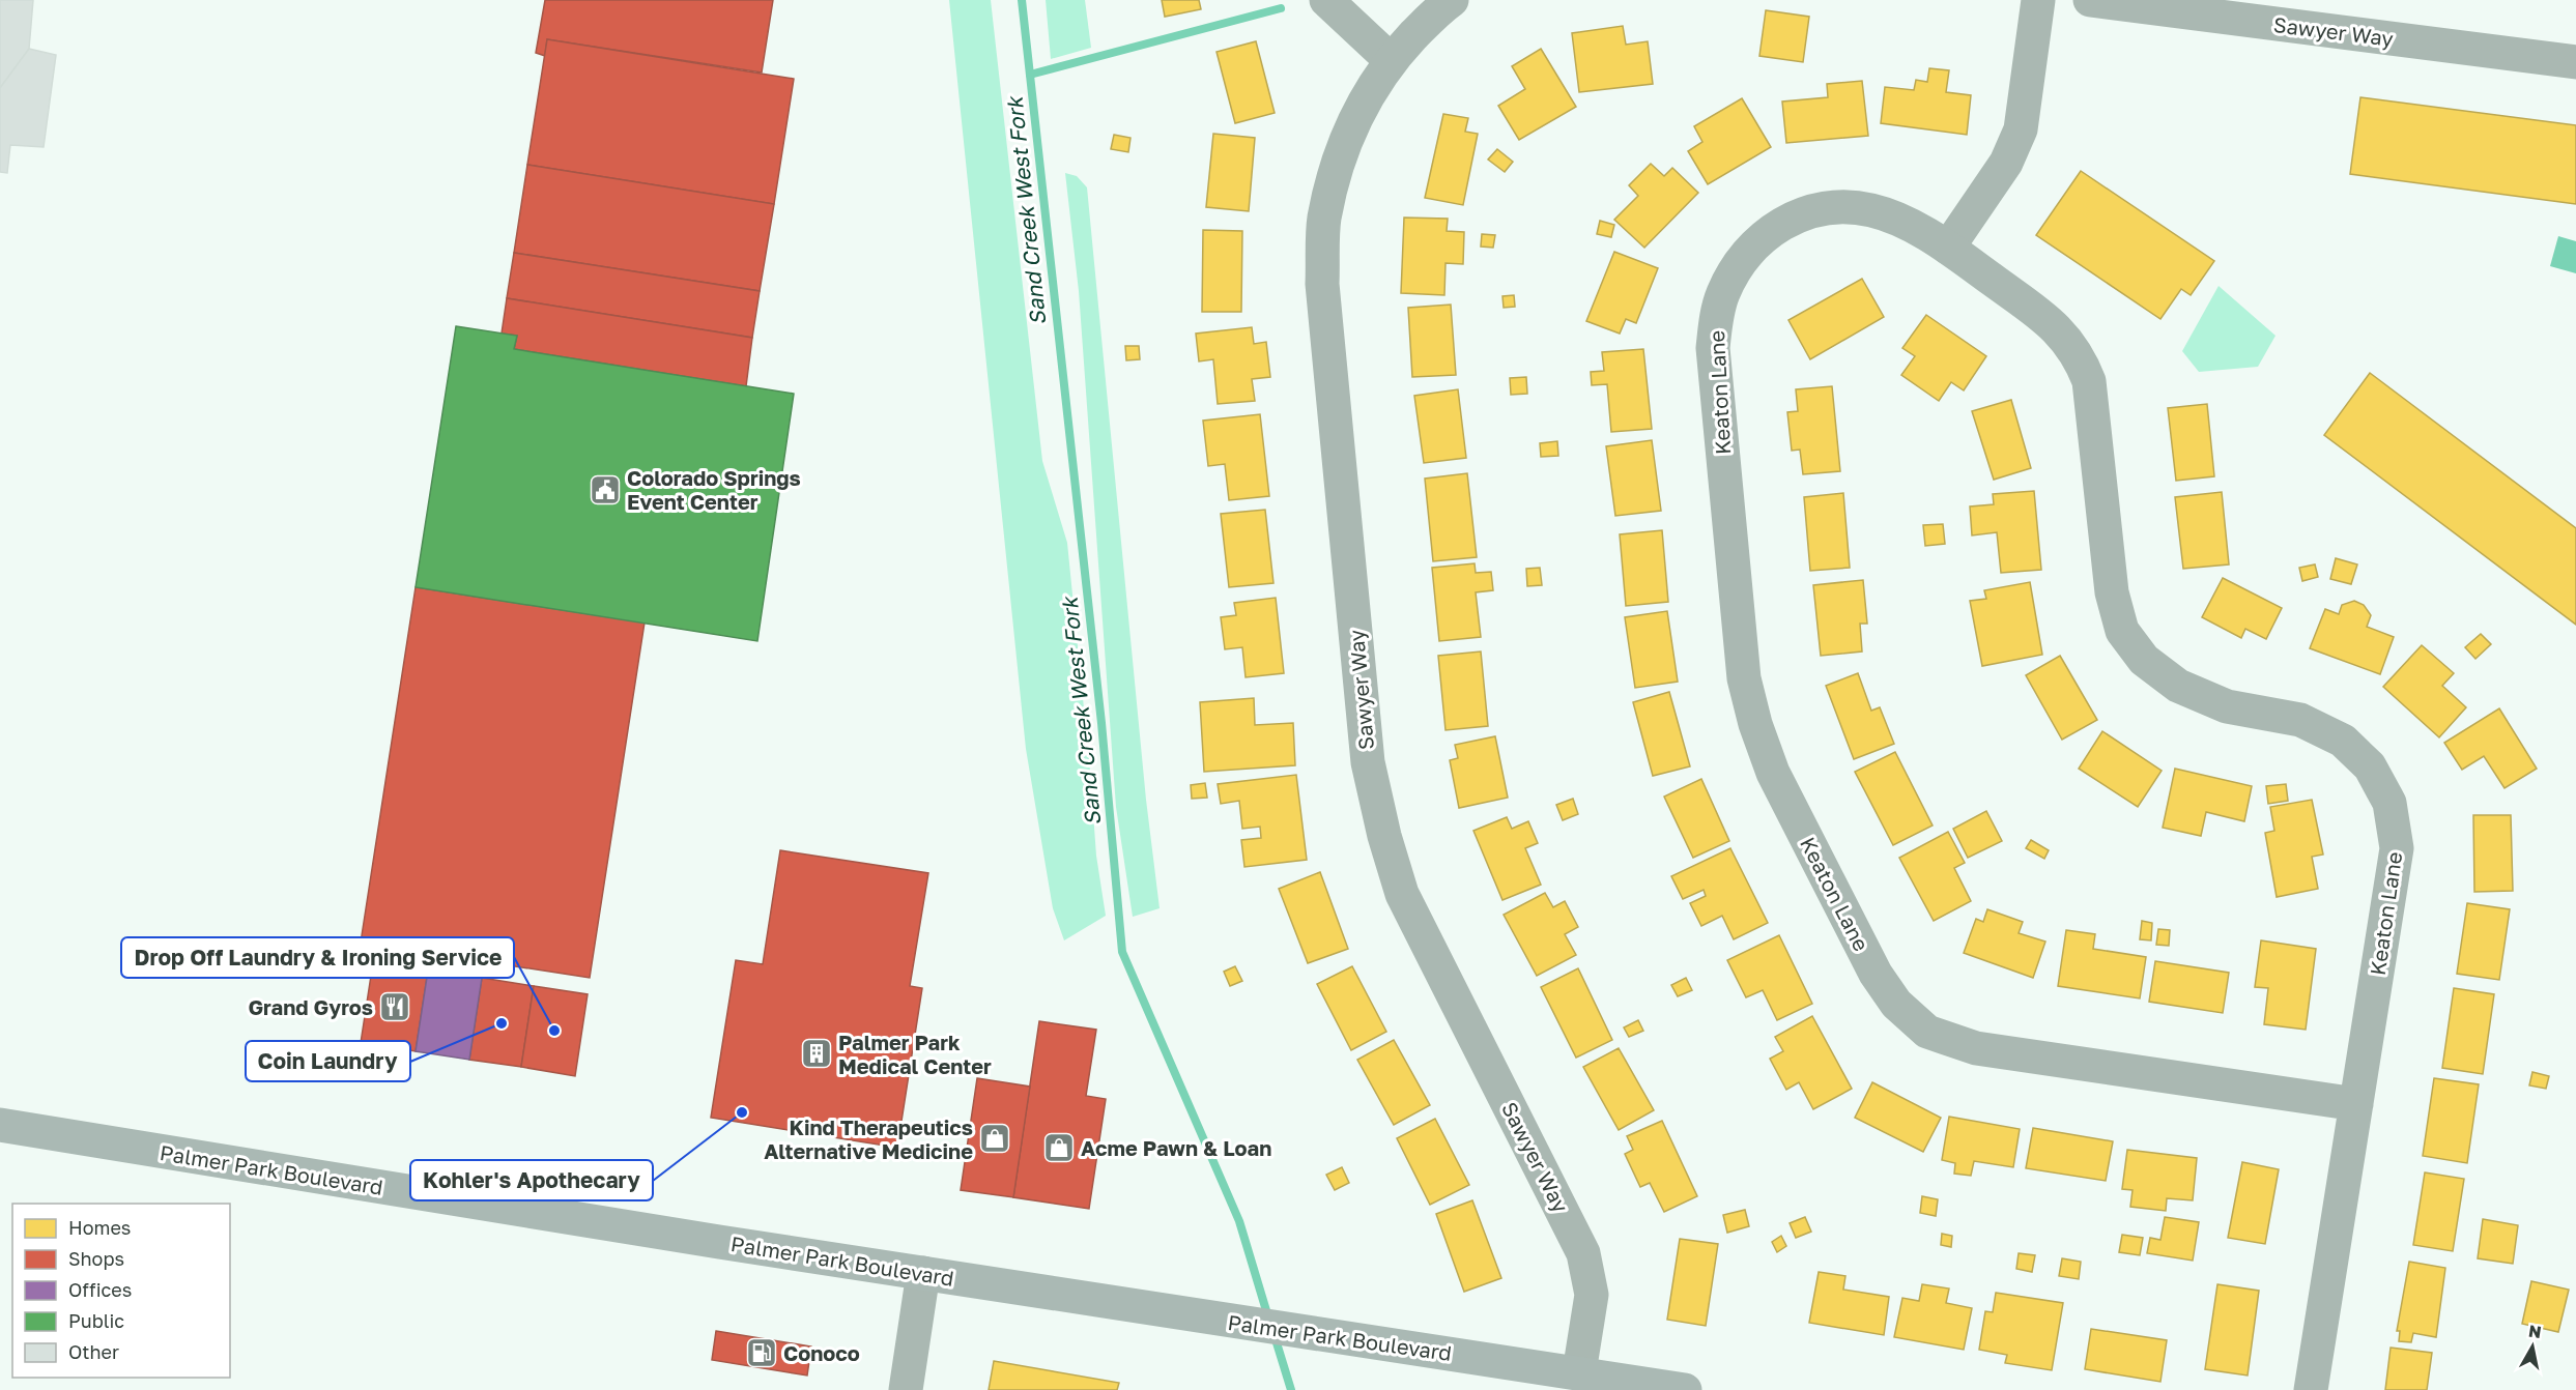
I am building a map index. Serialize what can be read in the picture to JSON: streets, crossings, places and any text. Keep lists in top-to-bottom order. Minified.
{"streets":{"main road":["Palmer Park Boulevard"],"street":["Sawyer Way","Keaton Lane"]},"crossings":[["Sawyer Way","Palmer Park Boulevard"]],"water":["Sand Creek West Fork"],"places":{"public building":["Colorado Springs Event Center"],"restaurant":["Grand Gyros"],"other":["Coin Laundry","Drop Off Laundry & Ironing Service","Kohler's Apothecary"],"building":["Palmer Park Medical Center"],"shop":["Kind Therapeutics Alternative Medicine","Acme Pawn & Loan"],"fuel station":["Conoco"]},"legend":["Homes","Shops","Offices","Public","Other"],"north":"top"}
